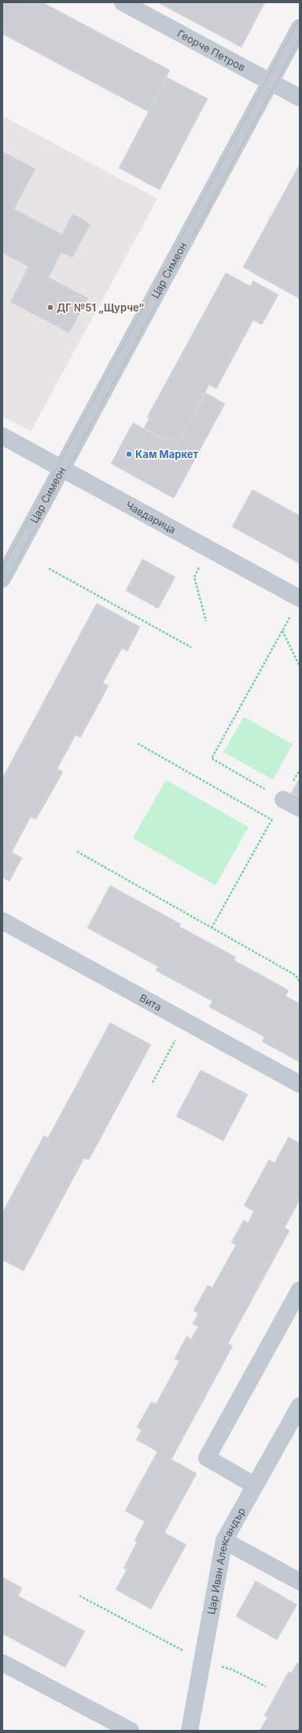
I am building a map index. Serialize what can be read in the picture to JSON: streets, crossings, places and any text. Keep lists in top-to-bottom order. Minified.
{"streets":{"street":["Георче Петров","Цар Симеон","Чавдарица","Вита","Цар Иван Александър"]},"crossings":[["Георче Петров","Цар Симеон"],["Цар Симеон","Чавдарица"]],"places":["ДГ №51 „Щурче“","Кам Маркет"]}
